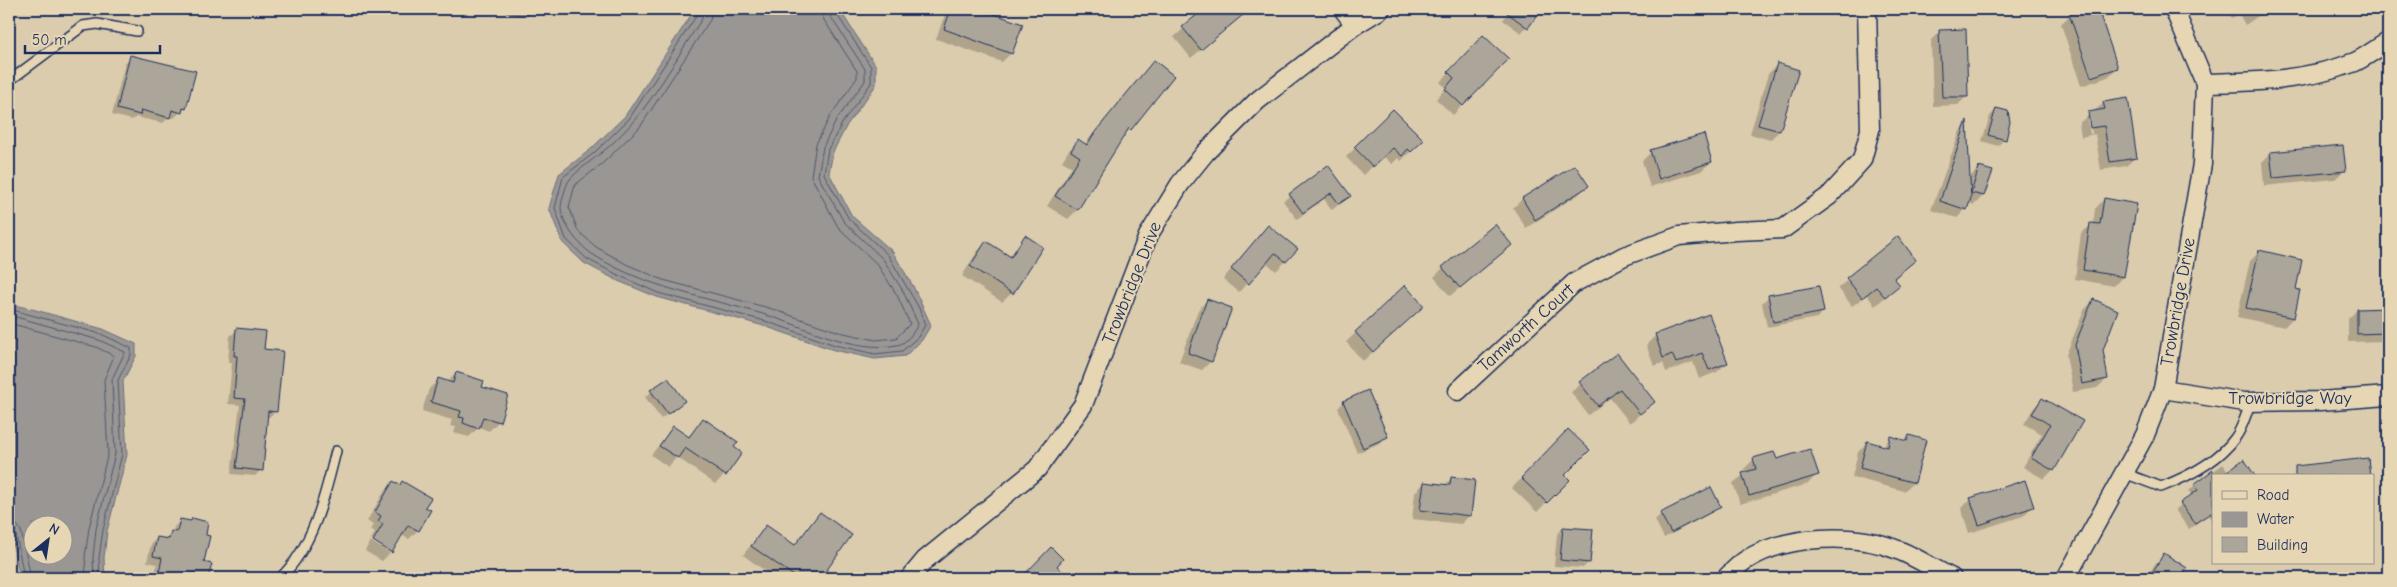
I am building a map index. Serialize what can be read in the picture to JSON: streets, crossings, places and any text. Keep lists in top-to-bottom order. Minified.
{"streets":{"street":["Trowbridge Drive","Tamworth Court","Trowbridge Way"]},"crossings":[["Trowbridge Drive","Trowbridge Way"]],"legend":["Road","Water","Building"],"scale_bar":"50 m","north":"top right"}
